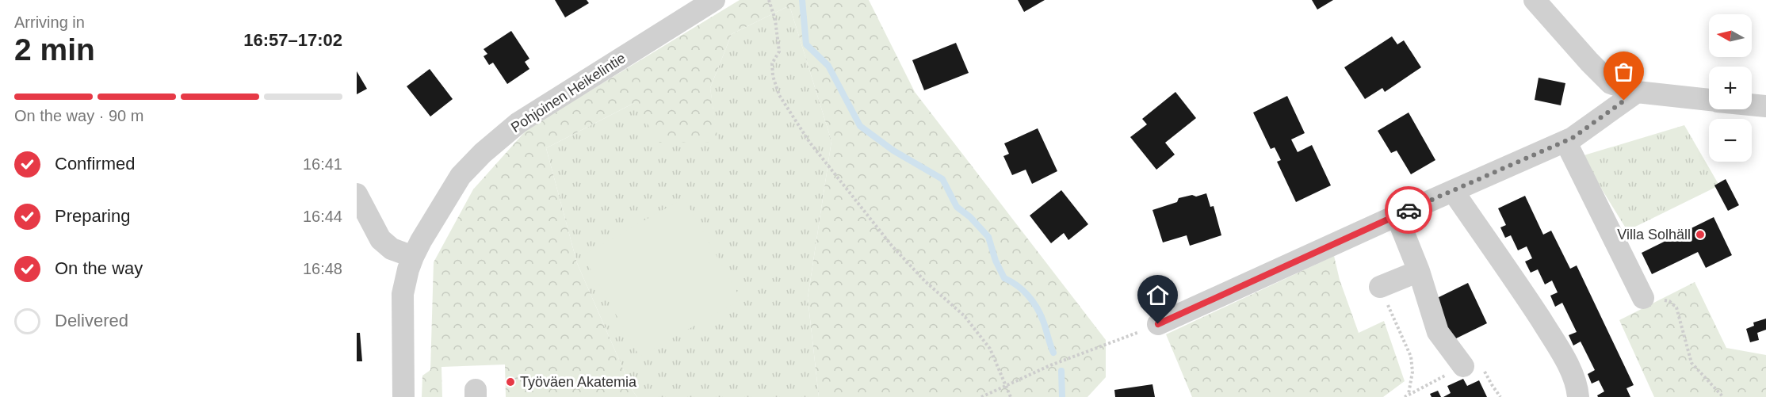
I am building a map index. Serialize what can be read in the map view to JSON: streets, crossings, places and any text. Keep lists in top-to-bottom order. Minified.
{"streets":{"street":["Pohjoinen Heikelintie"]},"places":["Villa Solhäll","Työväen Akatemia"],"north":"left","page":{"heading":["2 min","Arriving in","16:57–17:02"],"map_buttons":["+","−"],"bar":"On the way · 90 m","list":[["Confirmed","16:41"],["Preparing","16:44"],["On the way","16:48"],"Delivered"]}}
